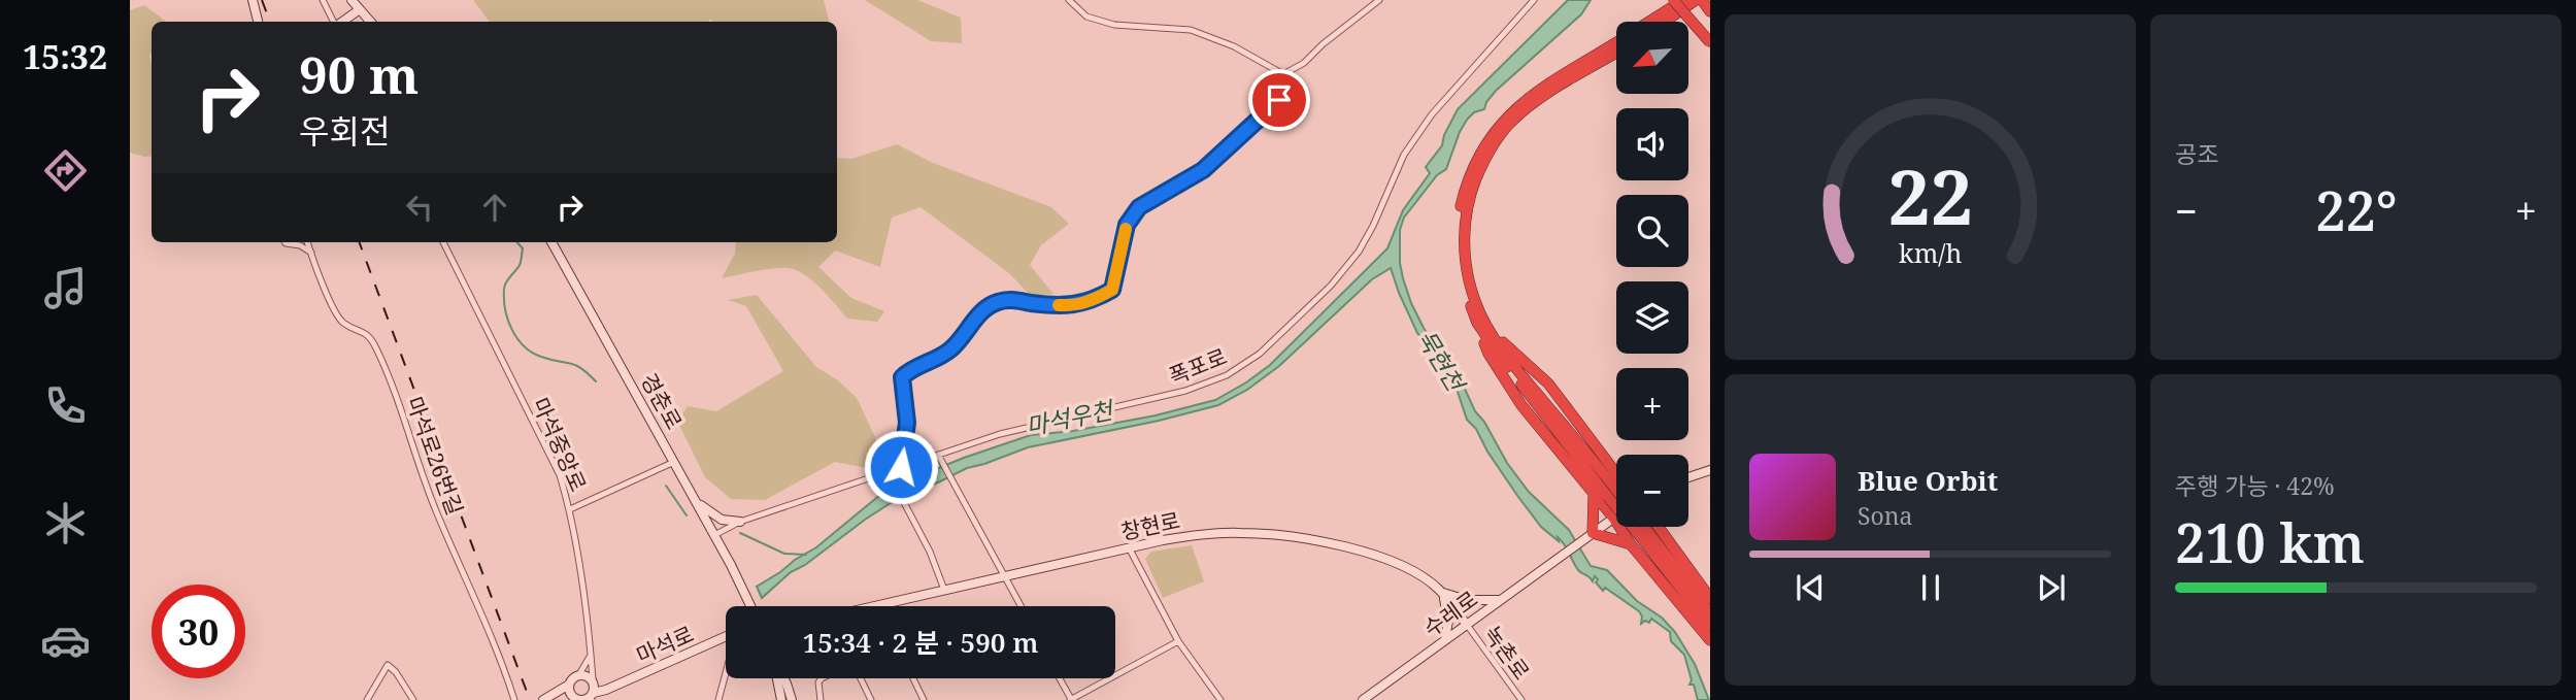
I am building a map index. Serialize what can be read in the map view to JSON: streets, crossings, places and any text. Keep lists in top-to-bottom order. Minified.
{"streets":{"main road":["경춘로","창현로","수레로","마석로"],"street":["폭포로","마석중앙로","마석로26번길","녹촌로"]},"crossings":[["폭포로","경춘로"],["마석중앙로","마석로"],["창현로","수레로"],["창현로","녹촌로"],["수레로","녹촌로"]],"water":["묵현천","마석우천"],"north":"bottom left","page":{"tabs":"15:32","tile":["공조",["주행 가능 · 42%","210 km"]],"map_buttons":["+","−"],"turn":["90 m","우회전"],"heat":["−","22°","+"],"song":["Blue Orbit","Sona"],"limit":"30","trip":"15:34 · 2 분 · 590 m","gauge":["22","km/h"]}}
